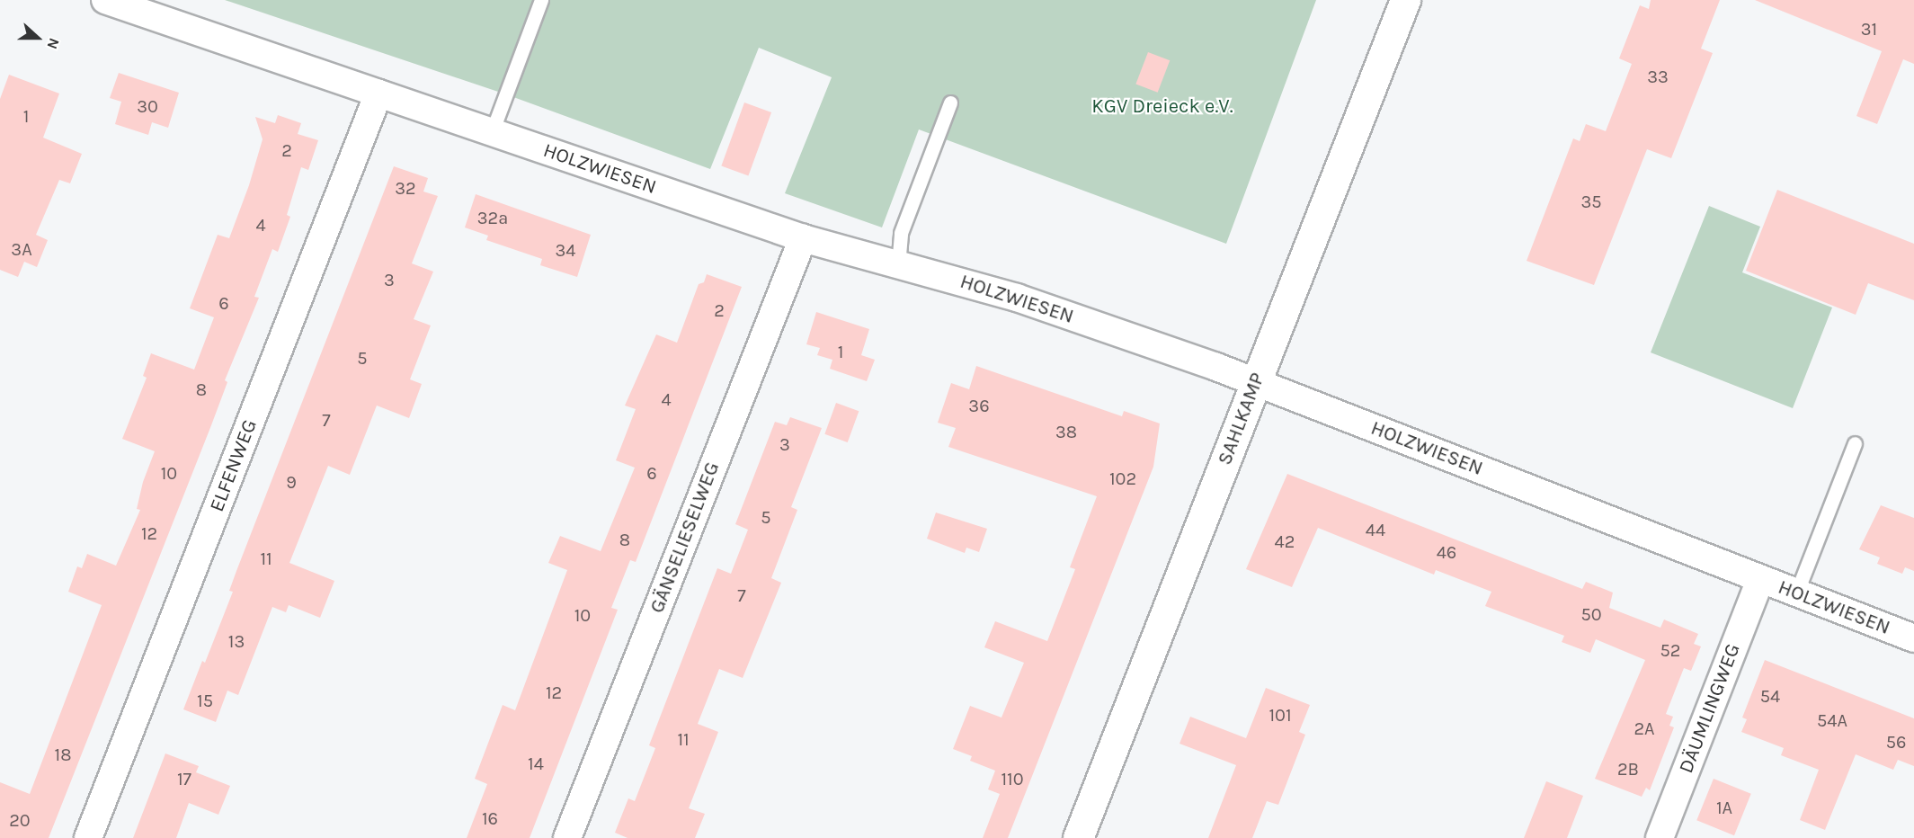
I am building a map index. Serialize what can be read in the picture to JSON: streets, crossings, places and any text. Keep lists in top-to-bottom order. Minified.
{"streets":{"street":["HOLZWIESEN","SAHLKAMP","ELFENWEG","GÄNSELIESELWEG","DÄUMLINGWEG"]},"crossings":[["HOLZWIESEN","SAHLKAMP"],["HOLZWIESEN","ELFENWEG"],["HOLZWIESEN","GÄNSELIESELWEG"],["HOLZWIESEN","DÄUMLINGWEG"]],"parks":["KGV Dreieck e.V."],"house_numbers":["31","33","30","1","2","32","35","32a","4","3A","34","3","6","2","1","5","8","4","36","7","38","3","10","6","102","9","5","44","12","8","42","46","11","7","50","10","13","52","12","54","15","101","54A","2A","11","56","18","14","2B","17","110","1A","16","20"],"north":"right"}
